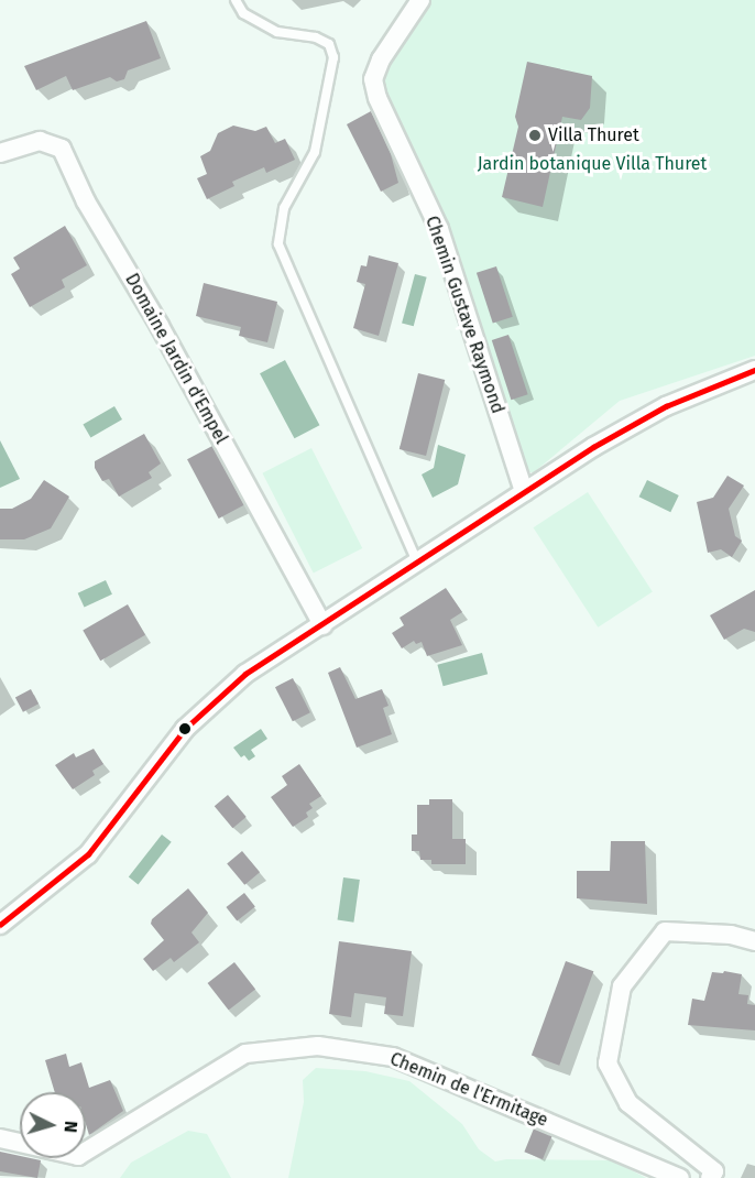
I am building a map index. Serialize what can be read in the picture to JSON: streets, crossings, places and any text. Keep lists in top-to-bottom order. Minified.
{"streets":{"street":["Chemin Gustave Raymond","Domaine Jardin d'Empel","Chemin de l'Ermitage"]},"parks":["Jardin botanique Villa Thuret"],"places":["Villa Thuret"],"north":"right"}
